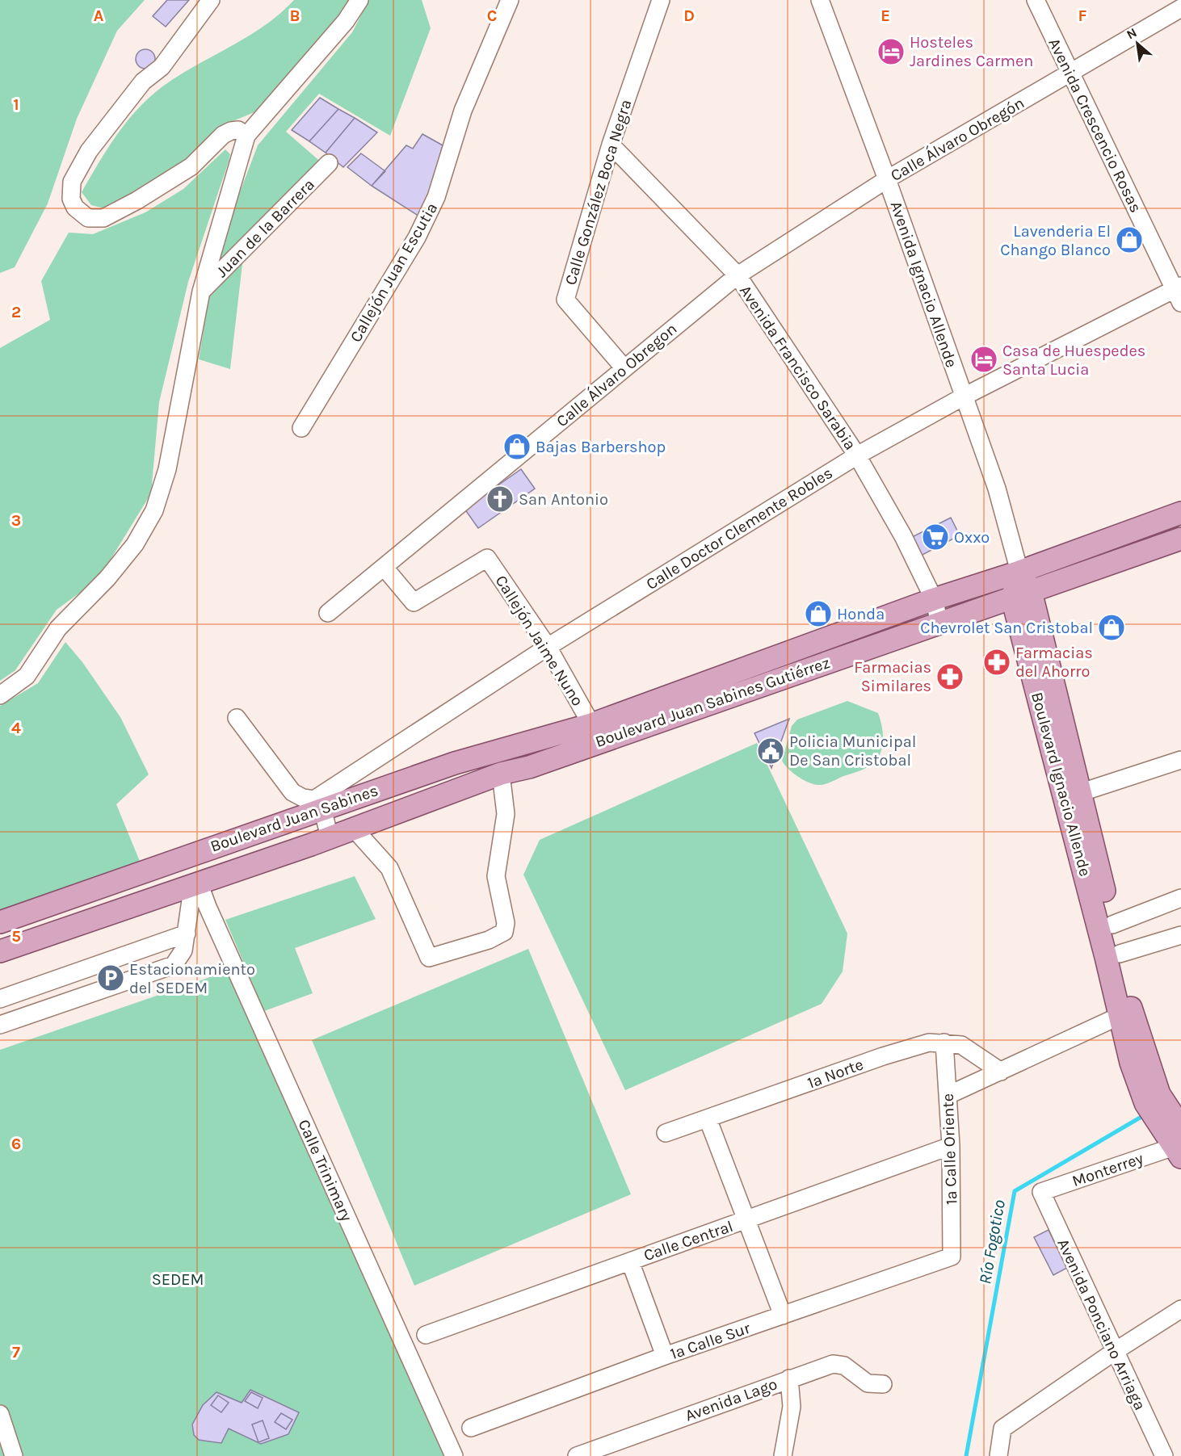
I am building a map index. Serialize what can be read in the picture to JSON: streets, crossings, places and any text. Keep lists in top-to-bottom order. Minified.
{"streets":{"main road":["Boulevard Juan Sabines Gutiérrez","Boulevard Ignacio Allende","Boulevard Juan Sabines"],"street":["Avenida Crescencio Rosas","Calle Álvaro Obregón","Calle González Boca Negra","Juan de la Barrera","Callejón Juan Escutia","Avenida Ignacio Allende","Avenida Francisco Sarabia","Calle Álvaro Obregon","Calle Doctor Clemente Robles","Callejón Jaime Nuno","1a Norte","1a Calle Oriente","Monterrey","Calle Trinimary","Calle Central","Avenida Ponciano Arriaga","1a Calle Sur","Avenida Lago"]},"crossings":[["Avenida Crescencio Rosas","Calle Álvaro Obregón"],["Avenida Crescencio Rosas","Calle Doctor Clemente Robles"],["Calle Álvaro Obregón","Avenida Ignacio Allende"],["Calle Álvaro Obregón","Avenida Francisco Sarabia"],["Calle Álvaro Obregón","Calle Álvaro Obregon"],["Calle González Boca Negra","Avenida Francisco Sarabia"],["Calle González Boca Negra","Calle Álvaro Obregon"],["Avenida Ignacio Allende","Calle Doctor Clemente Robles"],["Avenida Ignacio Allende","Boulevard Juan Sabines Gutiérrez"],["Avenida Ignacio Allende","Boulevard Ignacio Allende"],["Avenida Francisco Sarabia","Calle Álvaro Obregon"],["Avenida Francisco Sarabia","Calle Doctor Clemente Robles"],["Avenida Francisco Sarabia","Boulevard Juan Sabines Gutiérrez"],["Calle Álvaro Obregon","Callejón Jaime Nuno"],["Calle Doctor Clemente Robles","Callejón Jaime Nuno"],["Calle Doctor Clemente Robles","Boulevard Juan Sabines"],["Callejón Jaime Nuno","Boulevard Juan Sabines Gutiérrez"],["Callejón Jaime Nuno","Boulevard Juan Sabines"],["Boulevard Juan Sabines Gutiérrez","Boulevard Ignacio Allende"],["Boulevard Juan Sabines Gutiérrez","Boulevard Juan Sabines"],["Boulevard Ignacio Allende","Monterrey"],["Boulevard Juan Sabines","Calle Trinimary"],["1a Norte","1a Calle Oriente"],["1a Calle Oriente","Calle Central"],["1a Calle Oriente","1a Calle Sur"],["Monterrey","Avenida Ponciano Arriaga"]],"water":["Río Fogotico"],"parks":["SEDEM"],"places":{"hotel":["Hosteles Jardines Carmen","Casa de Huespedes Santa Lucia"],"shop":["Lavenderia El Chango Blanco","Bajas Barbershop","Honda","Chevrolet San Cristobal"],"church":["San Antonio"],"supermarket":["Oxxo"],"pharmacy":["Farmacias del Ahorro","Farmacias Similares"],"public building":["Policia Municipal De San Cristobal"],"parking":["Estacionamiento del SEDEM"]},"north":"top left","grid":{"columns":["A","B","C","D","E","F"],"rows":["1","2","3","4","5","6","7"]}}
